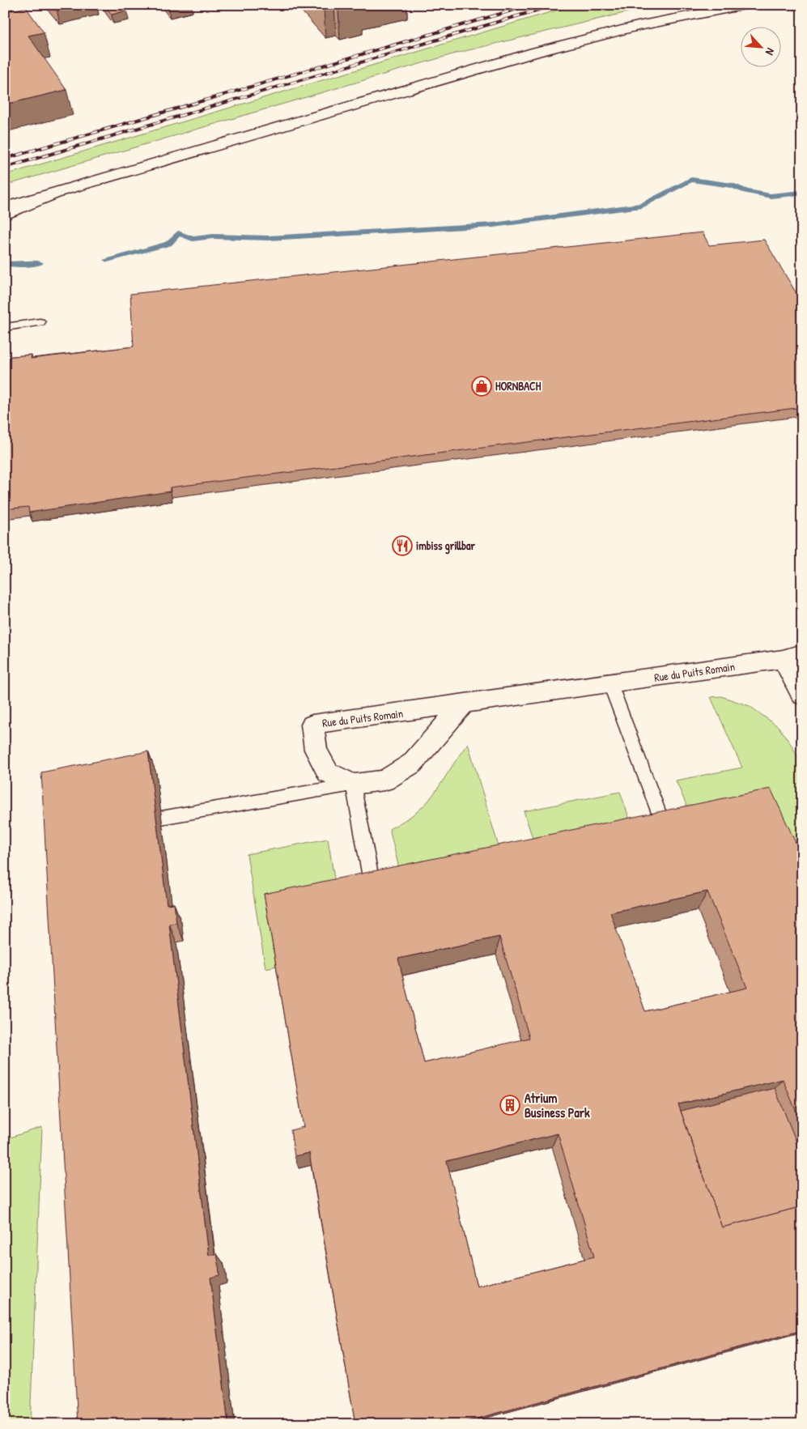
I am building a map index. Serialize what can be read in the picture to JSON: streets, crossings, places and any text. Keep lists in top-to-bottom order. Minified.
{"streets":{"main road":["Rue du Puits Romain"]},"places":{"shop":["HORNBACH"],"restaurant":["imbiss grillbar"],"building":["Atrium Business Park"]},"north":"bottom right"}
